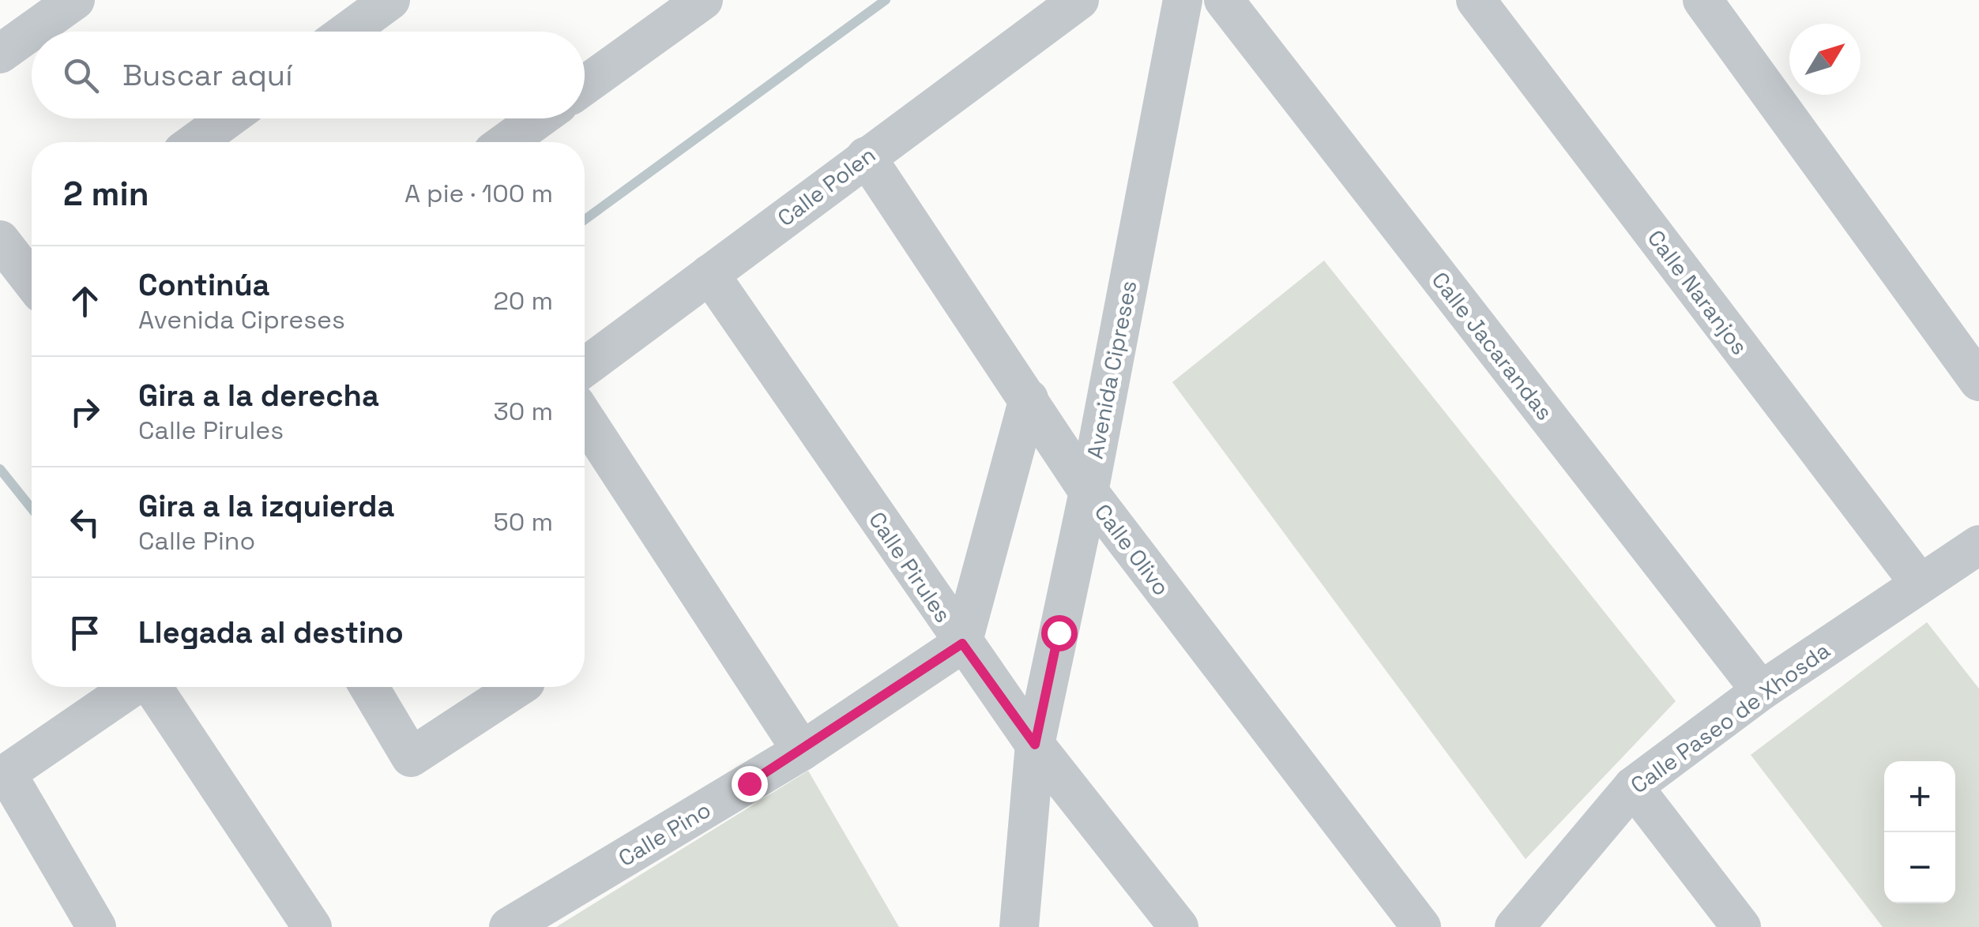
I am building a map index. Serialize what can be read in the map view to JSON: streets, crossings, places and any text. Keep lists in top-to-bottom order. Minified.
{"streets":{"street":["Calle Polen","Calle Naranjos","Calle Jacarandas","Avenida Cipreses","Calle Olivo","Calle Pirules","Calle Paseo de Xhosda","Calle Pino"]},"crossings":[["Calle Polen","Calle Olivo"],["Calle Polen","Calle Pirules"],["Calle Naranjos","Calle Paseo de Xhosda"],["Calle Jacarandas","Calle Paseo de Xhosda"],["Avenida Cipreses","Calle Olivo"],["Avenida Cipreses","Calle Pirules"],["Calle Pirules","Calle Pino"]],"north":"top right","page":{"search":"Buscar aquí","heading":["2 min","A pie · 100 m"],"list":[["Continúa","Avenida Cipreses","20 m"],["Gira a la derecha","Calle Pirules","30 m"],["Gira a la izquierda","Calle Pino","50 m"],"Llegada al destino"],"map_buttons":["+","−"]}}
